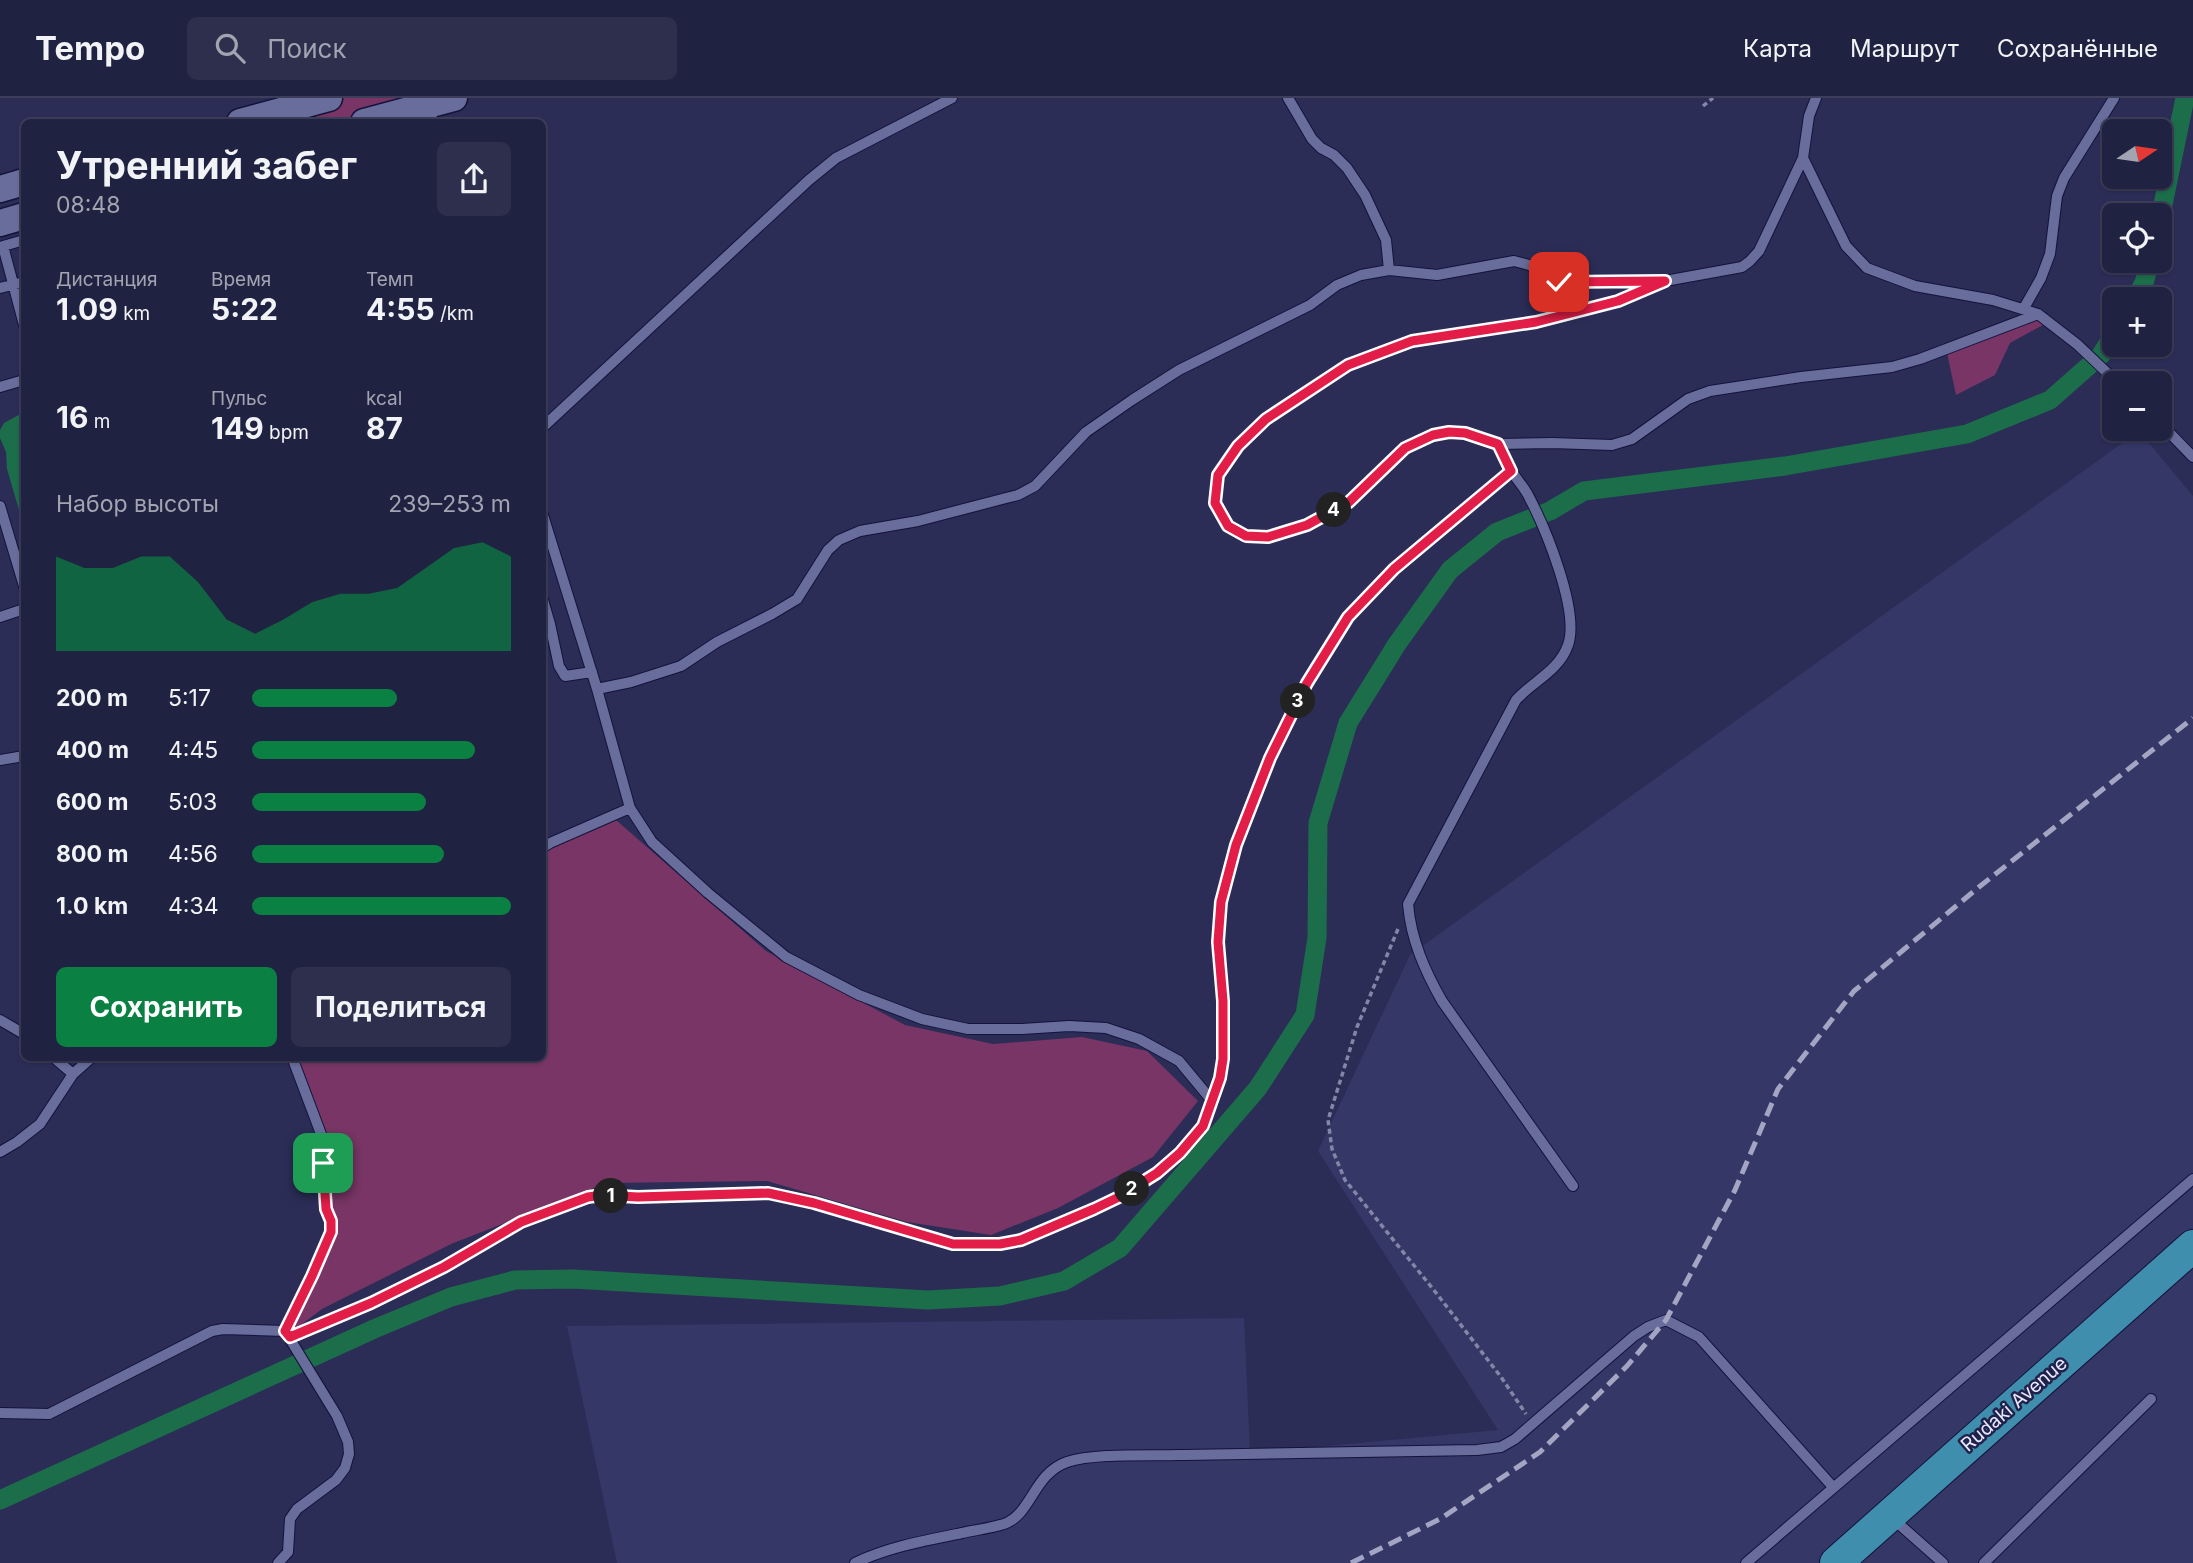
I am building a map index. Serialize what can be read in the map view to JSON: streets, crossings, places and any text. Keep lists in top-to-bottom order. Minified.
{"streets":{"highway":["Rudaki Avenue"]},"north":"right","page":{"header":"Tempo","search":"Поиск","nav":["Карта","Маршрут","Сохранённые"],"map_buttons":["+","−"],"heading":["Утренний забег","08:48"],"stats":[["Дистанция","1.09 km"],["Время","5:22"],["Темп","4:55 /km"],["16 m"],["Пульс","149 bpm"],["kcal","87"]],"chart":["Набор высоты","239–253 m"],"pins":["4","3","2","1"],"list":[{"name":"200 m","note":"5:17"},{"name":"400 m","note":"4:45"},{"name":"600 m","note":"5:03"},{"name":"800 m","note":"4:56"},{"name":"1.0 km","note":"4:34"}],"buttons":["Сохранить","Поделиться"]}}
